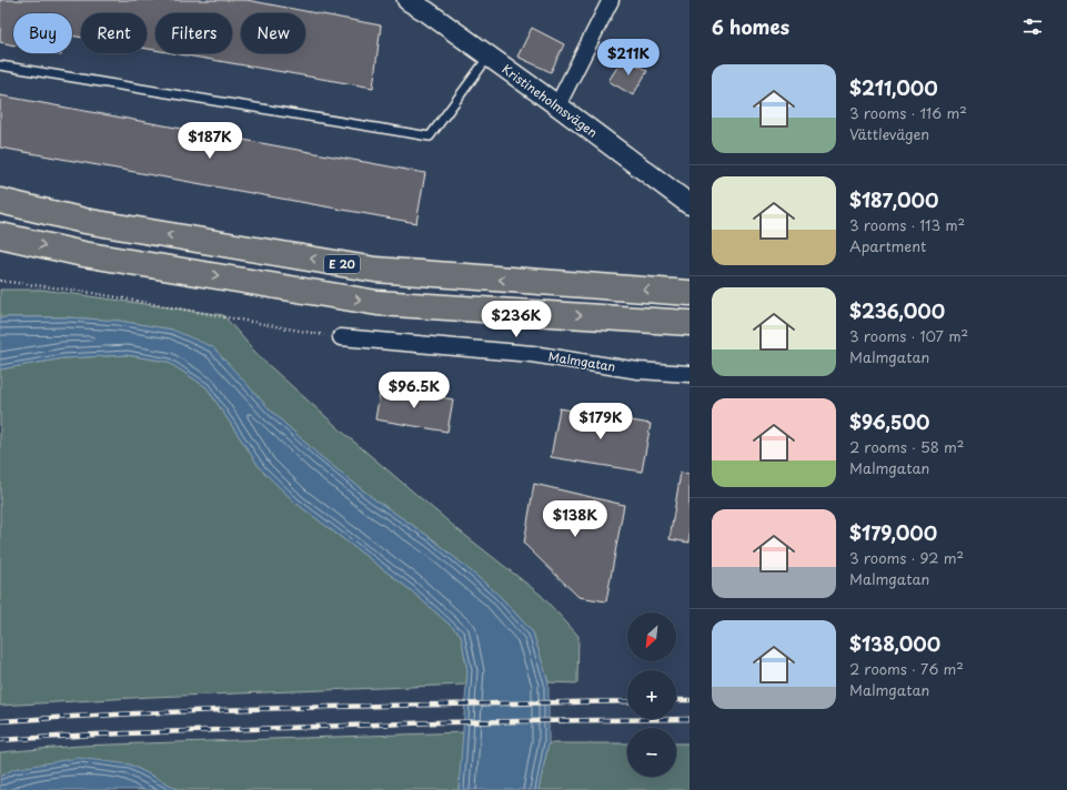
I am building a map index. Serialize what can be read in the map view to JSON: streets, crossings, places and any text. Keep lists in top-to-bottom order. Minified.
{"streets":{"highway":["E 20"],"street":["Kristineholmsvägen","Malmgatan"]},"north":"bottom left","page":{"heading":"6 homes","chip":["Buy","Rent","Filters","New"],"price":["$211K","$187K","$236K","$96.5K","$179K","$138K"],"list":[{"name":"$211,000","note":"3 rooms · 116 m² · Vättlevägen"},{"name":"$187,000","note":"3 rooms · 113 m² · Apartment"},{"name":"$236,000","note":"3 rooms · 107 m² · Malmgatan"},{"name":"$96,500","note":"2 rooms · 58 m² · Malmgatan"},{"name":"$179,000","note":"3 rooms · 92 m² · Malmgatan"},{"name":"$138,000","note":"2 rooms · 76 m² · Malmgatan"}],"map_buttons":["+","−"]}}
